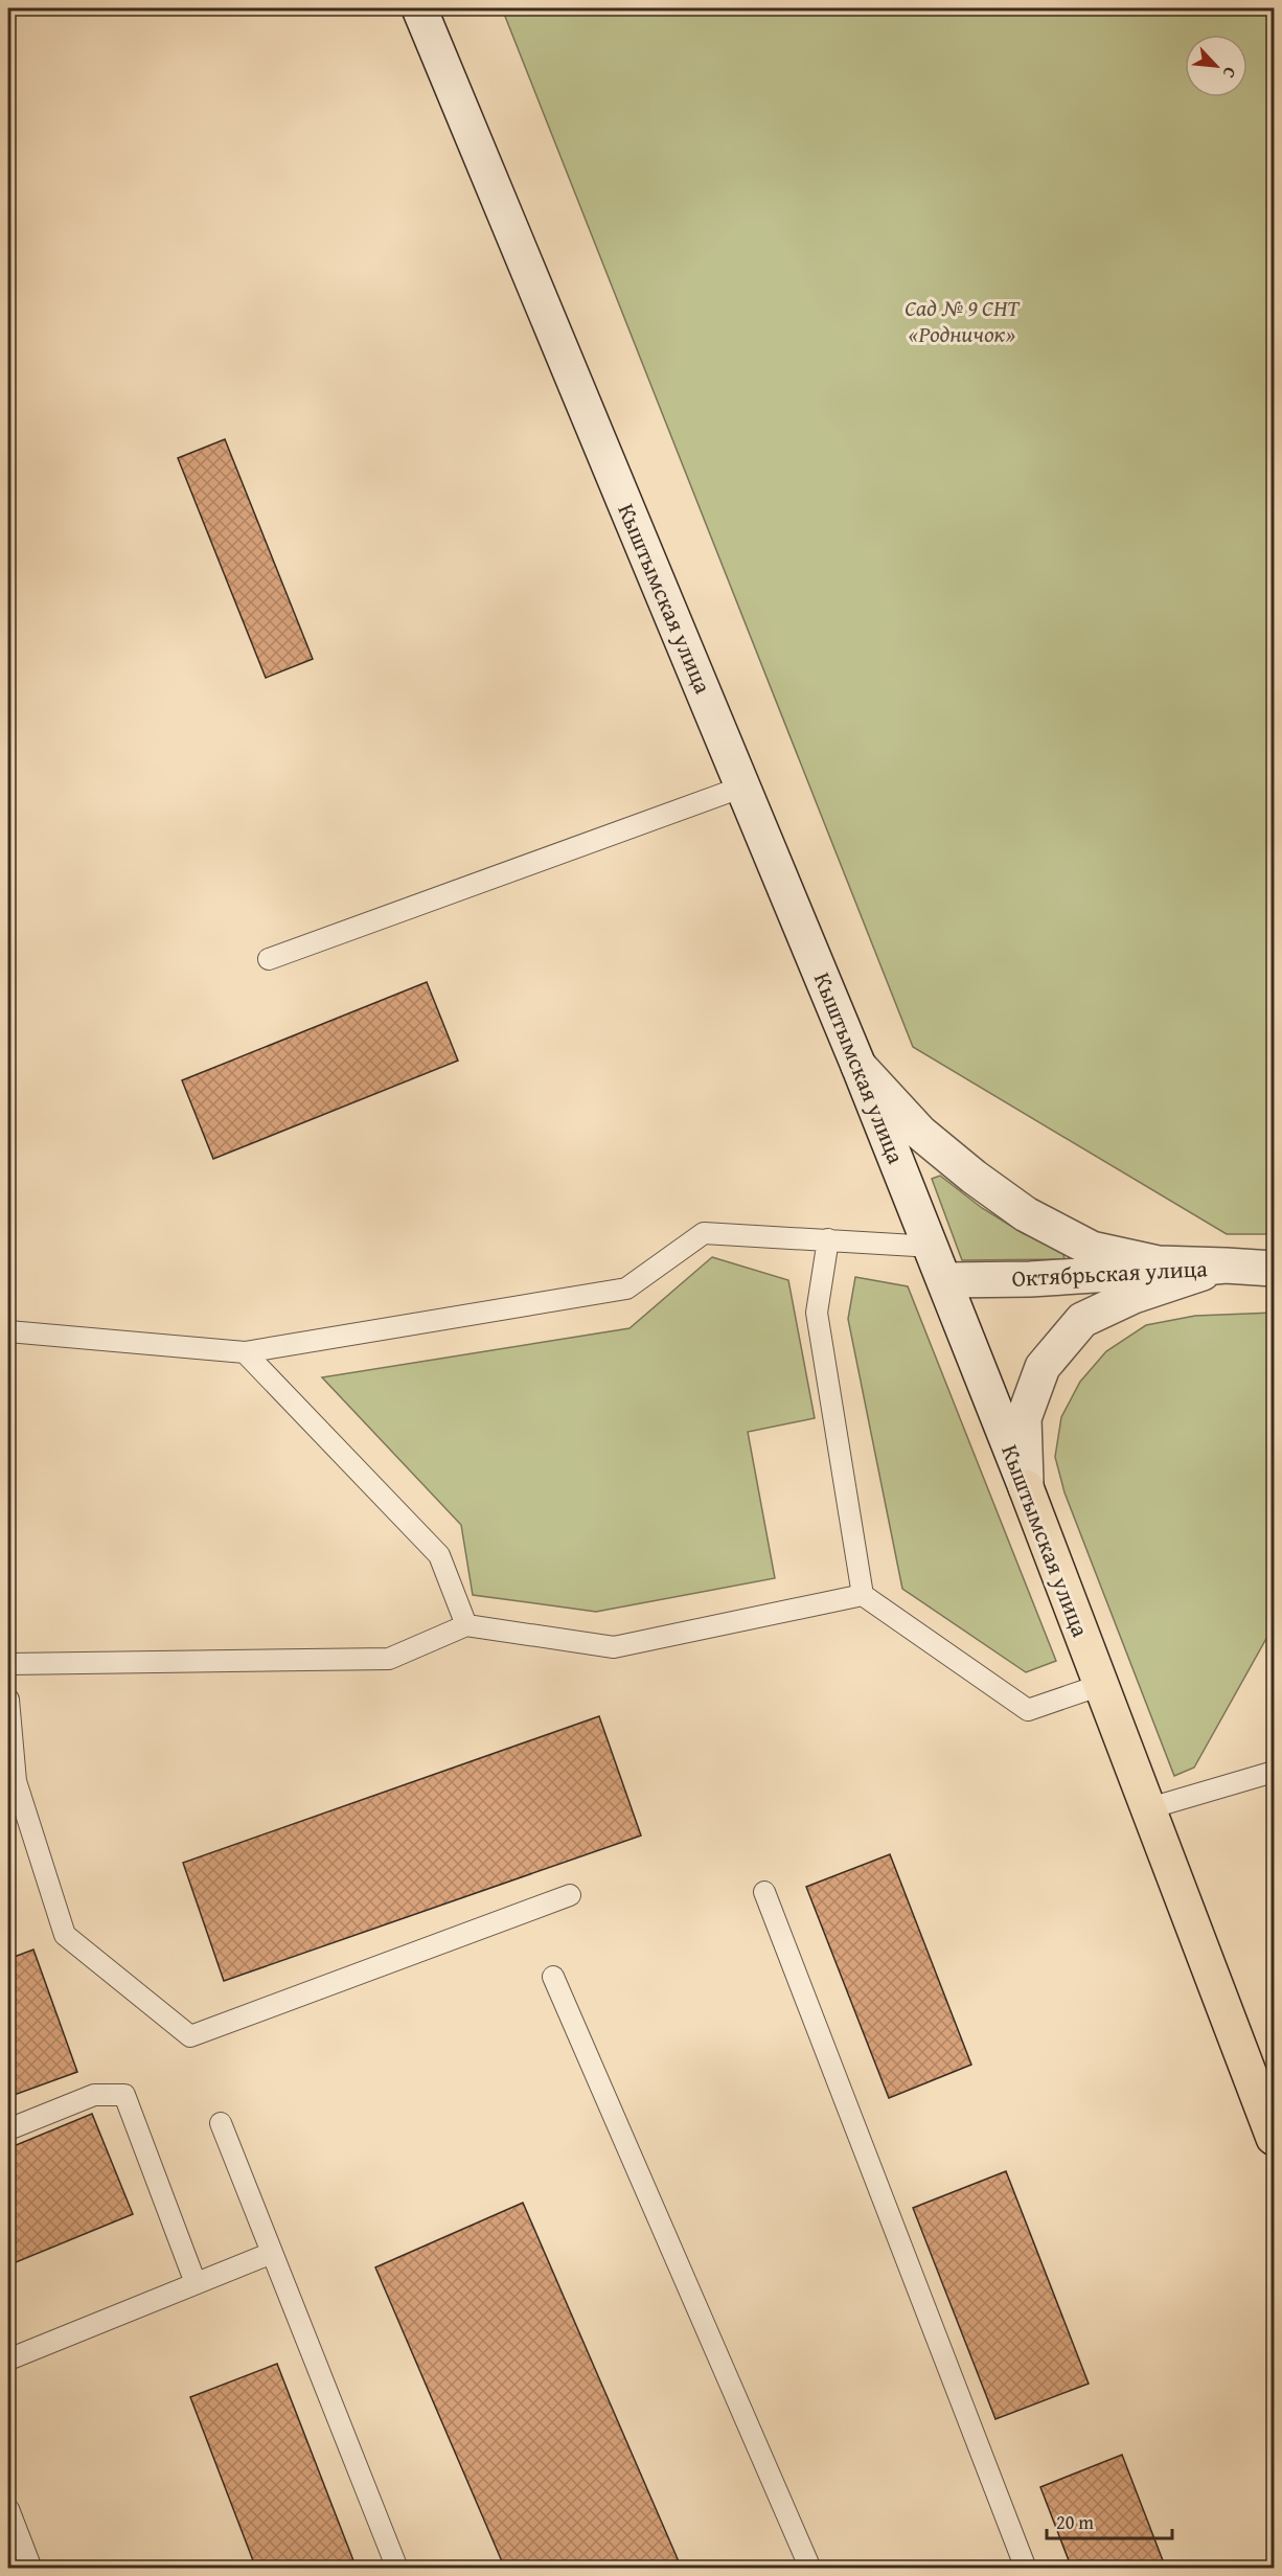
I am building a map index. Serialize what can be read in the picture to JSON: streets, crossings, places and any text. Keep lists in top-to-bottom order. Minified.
{"streets":{"main road":["Кыштымская улица","Октябрьская улица"]},"crossings":[["Кыштымская улица","Октябрьская улица"]],"parks":["Сад № 9 СНТ «Родничок»"],"scale_bar":"20 m","north":"bottom right"}
